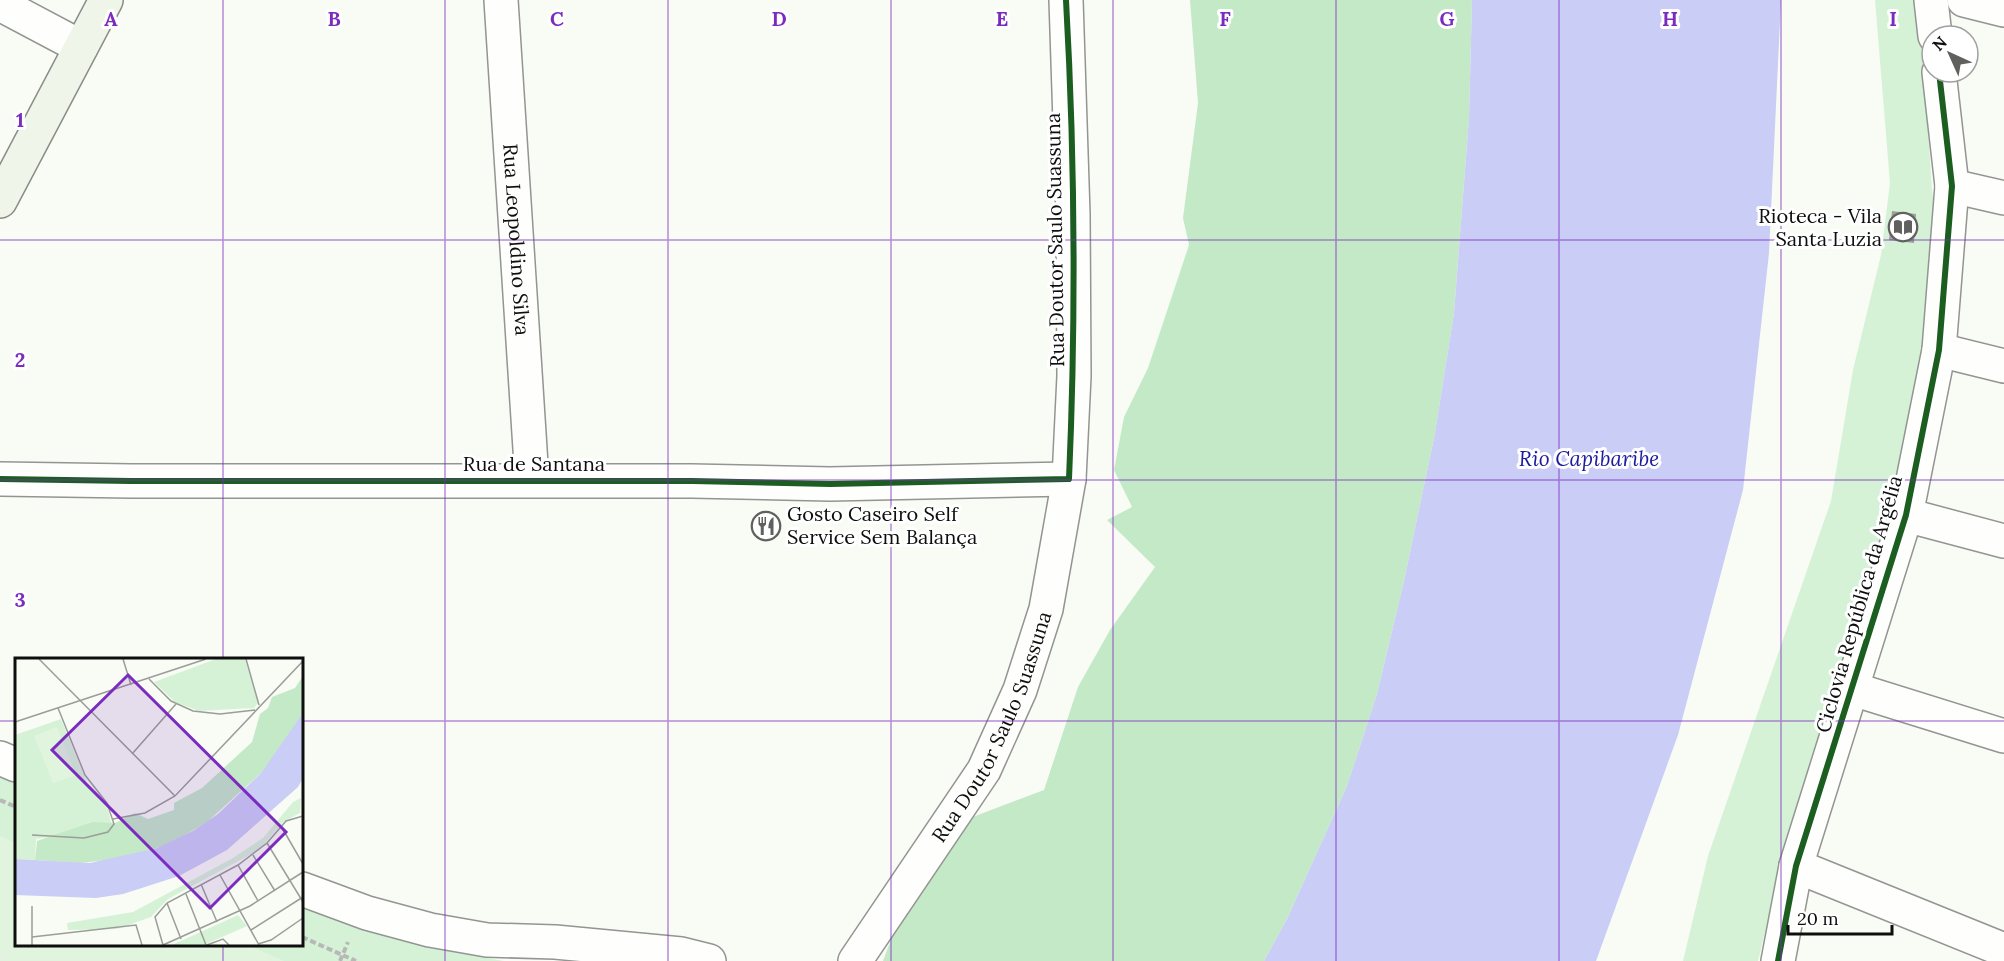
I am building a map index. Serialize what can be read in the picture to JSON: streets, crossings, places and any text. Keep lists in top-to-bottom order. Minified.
{"streets":{"street":["Rua Leopoldino Silva","Rua Doutor Saulo Suassuna","Rua de Santana","Ciclovia República da Argélia"]},"crossings":[["Rua Leopoldino Silva","Rua de Santana"],["Rua Doutor Saulo Suassuna","Rua de Santana"]],"water":["Rio Capibaribe"],"places":{"library":["Rioteca - Vila Santa Luzia"],"restaurant":["Gosto Caseiro Self Service Sem Balança"]},"scale_bar":"20 m","north":"top left","grid":{"columns":["A","B","C","D","E","F","G","H","I"],"rows":["1","2","3"]}}
